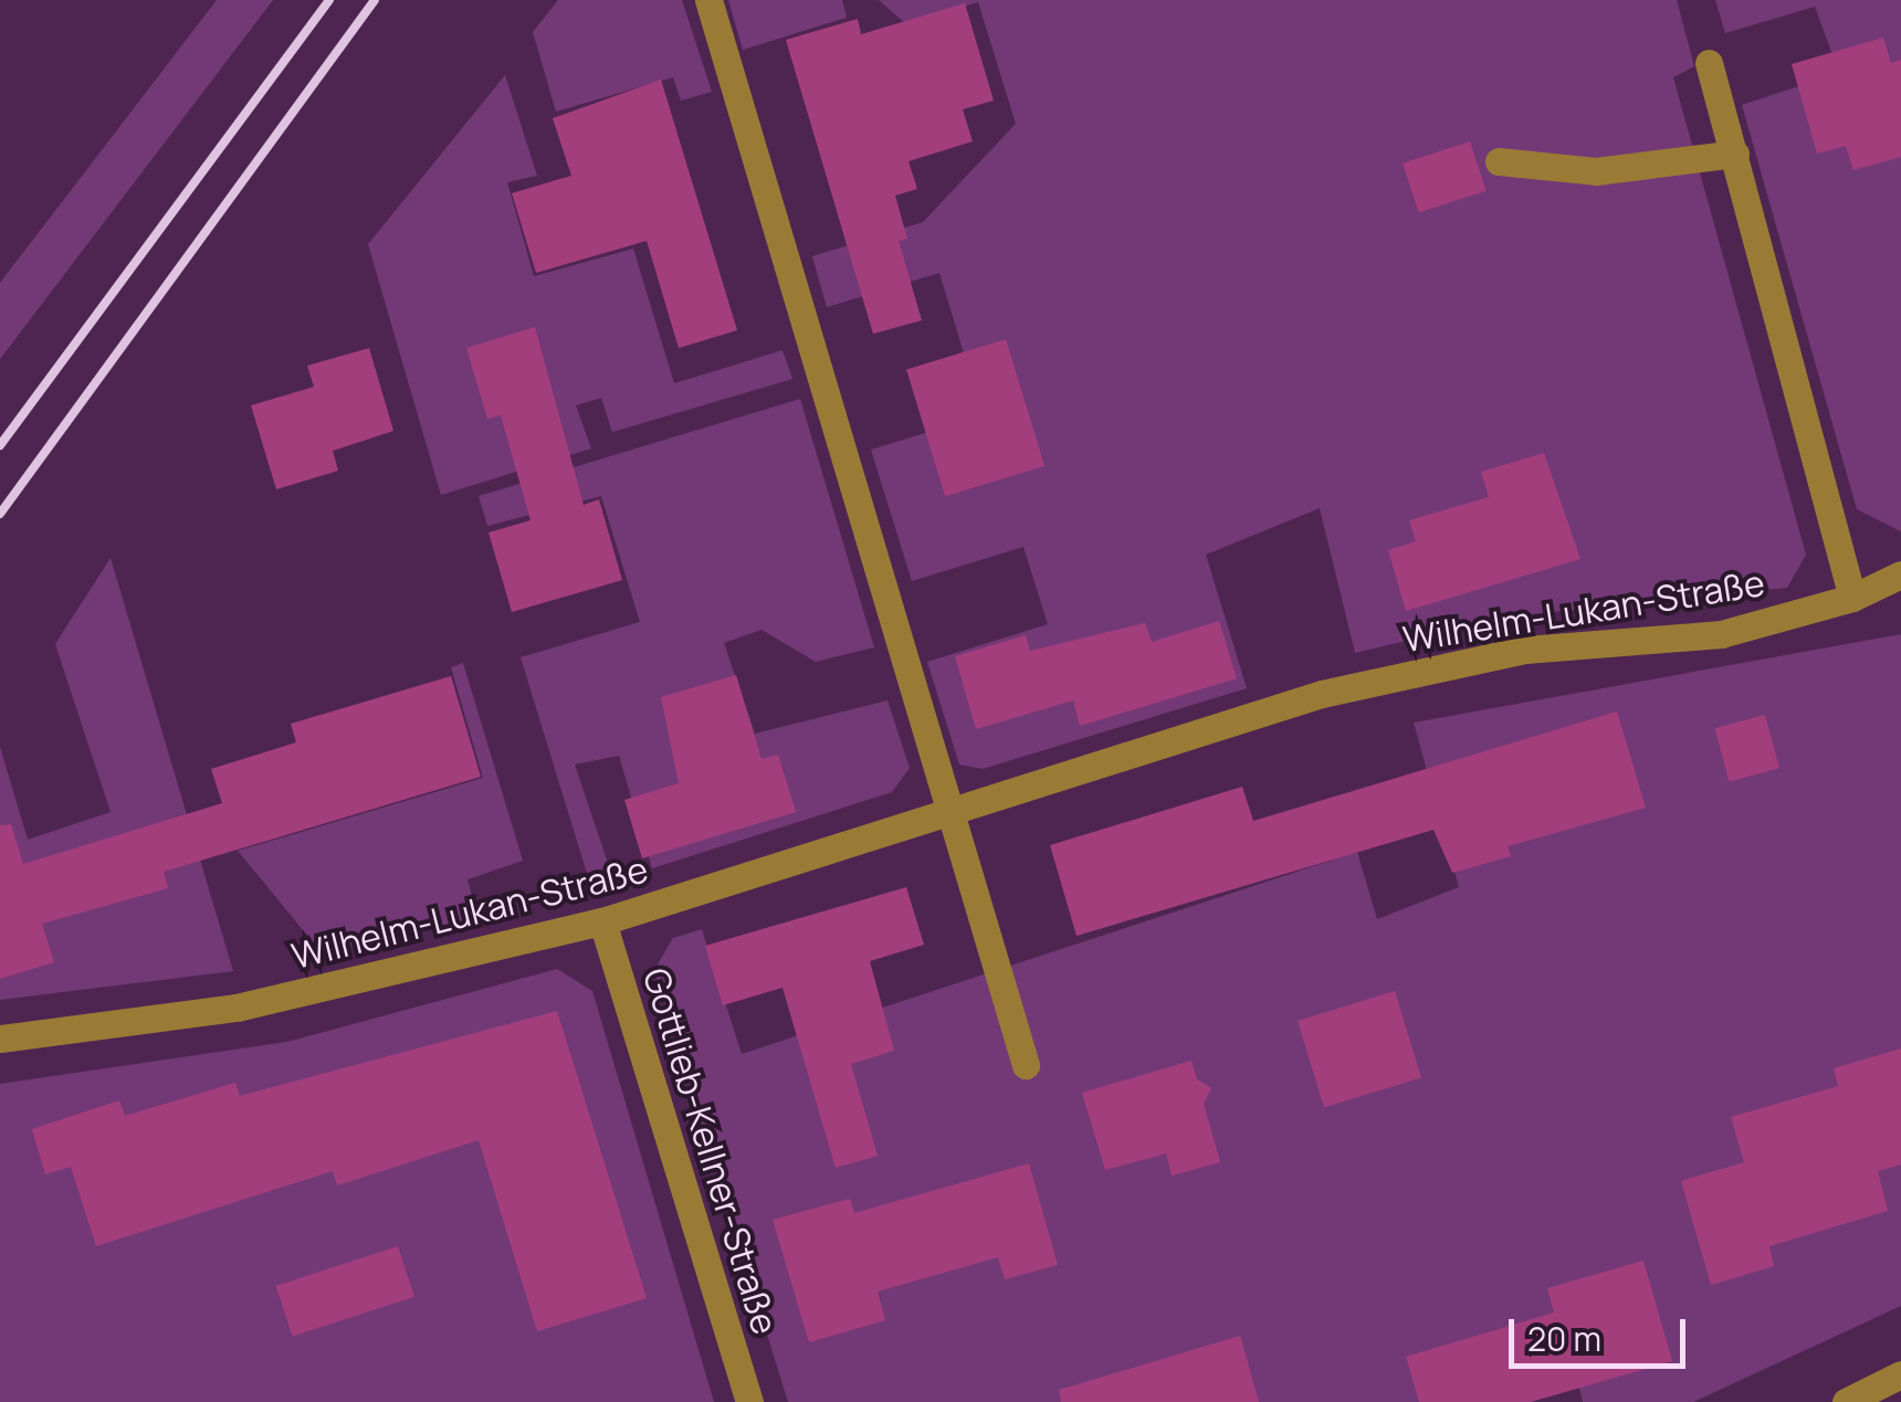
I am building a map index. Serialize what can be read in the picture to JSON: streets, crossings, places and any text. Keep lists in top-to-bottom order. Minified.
{"streets":{"street":["Wilhelm-Lukan-Straße","Gottlieb-Kellner-Straße"]},"crossings":[["Wilhelm-Lukan-Straße","Gottlieb-Kellner-Straße"]],"scale_bar":"20 m"}
